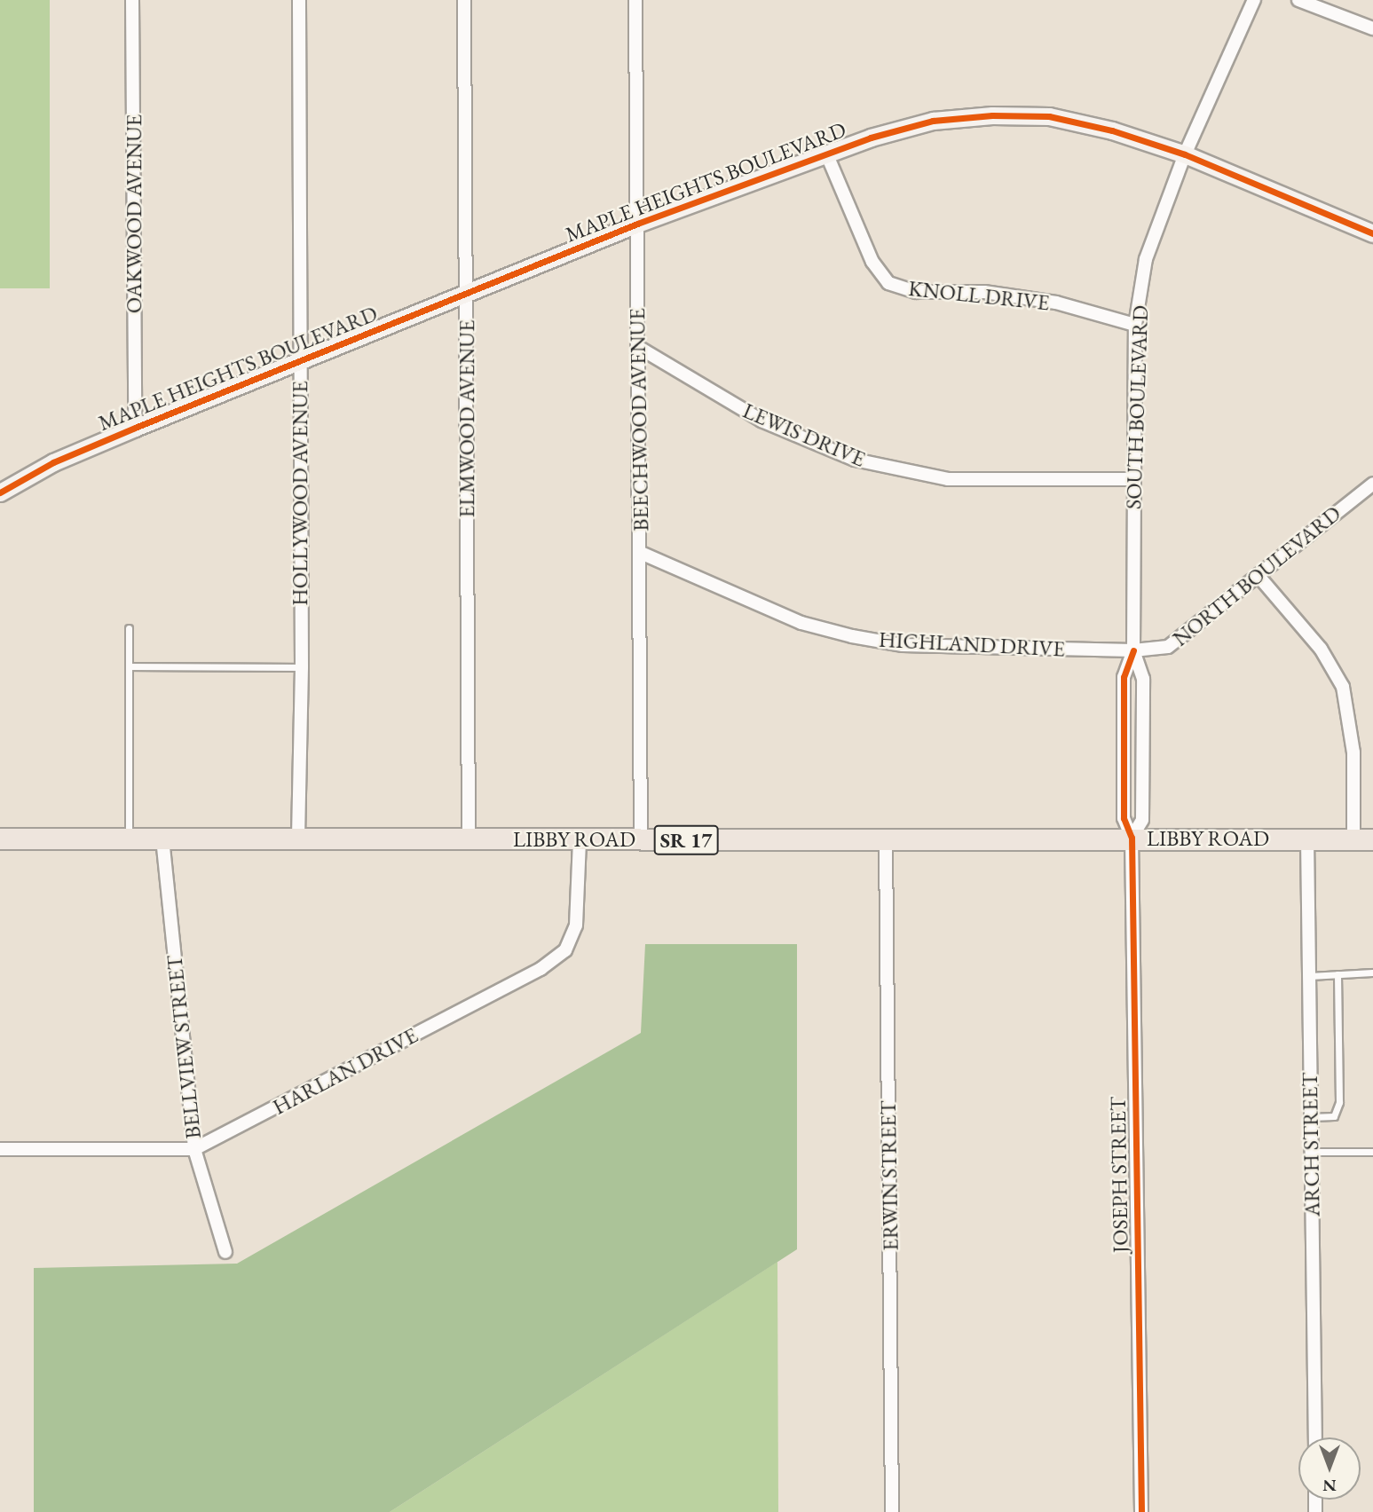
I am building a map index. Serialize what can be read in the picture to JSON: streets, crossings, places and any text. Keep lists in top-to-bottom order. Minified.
{"streets":{"main road":["LIBBY ROAD","SR 17"],"street":["MAPLE HEIGHTS BOULEVARD","OAKWOOD AVENUE","KNOLL DRIVE","SOUTH BOULEVARD","ELMWOOD AVENUE","BEECHWOOD AVENUE","LEWIS DRIVE","HOLLYWOOD AVENUE","NORTH BOULEVARD","HIGHLAND DRIVE","BELLVIEW STREET","HARLAN DRIVE","ARCH STREET","JOSEPH STREET","ERWIN STREET"]},"crossings":[["MAPLE HEIGHTS BOULEVARD","OAKWOOD AVENUE"],["MAPLE HEIGHTS BOULEVARD","KNOLL DRIVE"],["MAPLE HEIGHTS BOULEVARD","SOUTH BOULEVARD"],["MAPLE HEIGHTS BOULEVARD","ELMWOOD AVENUE"],["MAPLE HEIGHTS BOULEVARD","BEECHWOOD AVENUE"],["MAPLE HEIGHTS BOULEVARD","HOLLYWOOD AVENUE"],["KNOLL DRIVE","SOUTH BOULEVARD"],["SOUTH BOULEVARD","LEWIS DRIVE"],["SOUTH BOULEVARD","NORTH BOULEVARD"],["SOUTH BOULEVARD","HIGHLAND DRIVE"],["SOUTH BOULEVARD","LIBBY ROAD"],["SOUTH BOULEVARD","JOSEPH STREET"],["ELMWOOD AVENUE","LIBBY ROAD"],["BEECHWOOD AVENUE","LEWIS DRIVE"],["BEECHWOOD AVENUE","HIGHLAND DRIVE"],["BEECHWOOD AVENUE","LIBBY ROAD"],["HOLLYWOOD AVENUE","LIBBY ROAD"],["NORTH BOULEVARD","HIGHLAND DRIVE"],["LIBBY ROAD","BELLVIEW STREET"],["LIBBY ROAD","HARLAN DRIVE"],["LIBBY ROAD","ARCH STREET"],["LIBBY ROAD","JOSEPH STREET"],["LIBBY ROAD","ERWIN STREET"],["BELLVIEW STREET","HARLAN DRIVE"]],"north":"bottom"}
